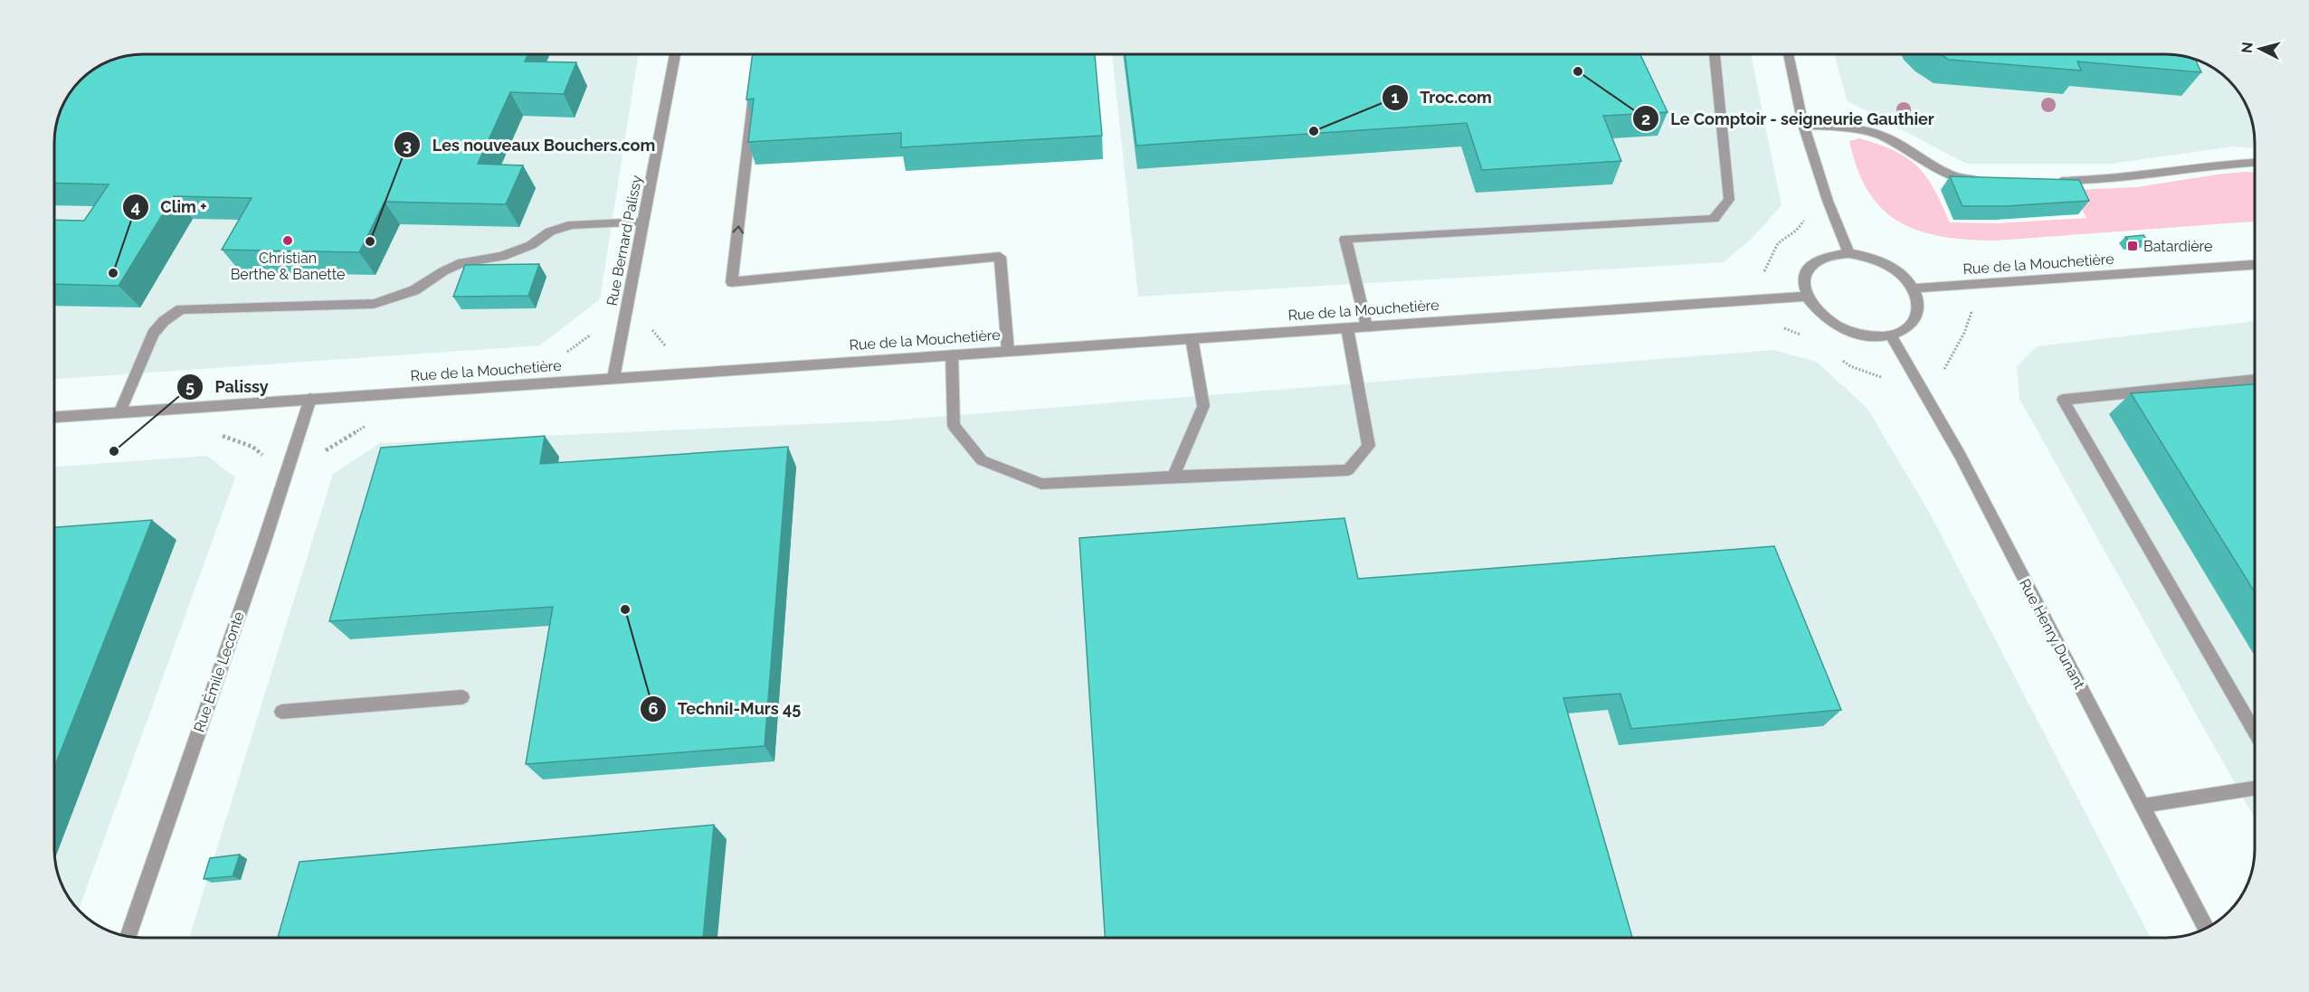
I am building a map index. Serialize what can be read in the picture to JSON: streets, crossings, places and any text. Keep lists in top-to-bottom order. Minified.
{"streets":{"street":["Rue Bernard Palissy","Rue de la Mouchetière","Rue Henry Dunant","Rue Émile Leconte"]},"crossings":[["Rue Bernard Palissy","Rue de la Mouchetière"],["Rue de la Mouchetière","Rue Henry Dunant"],["Rue de la Mouchetière","Rue Émile Leconte"]],"places":{"other":["Le Comptoir - seigneurie Gauthier","Troc.com","Christian Berthe & Banette","Les nouveaux Bouchers.com","Clim +","Palissy","TechniI-Murs 45"],"transit":["Batardière"]},"north":"left"}
